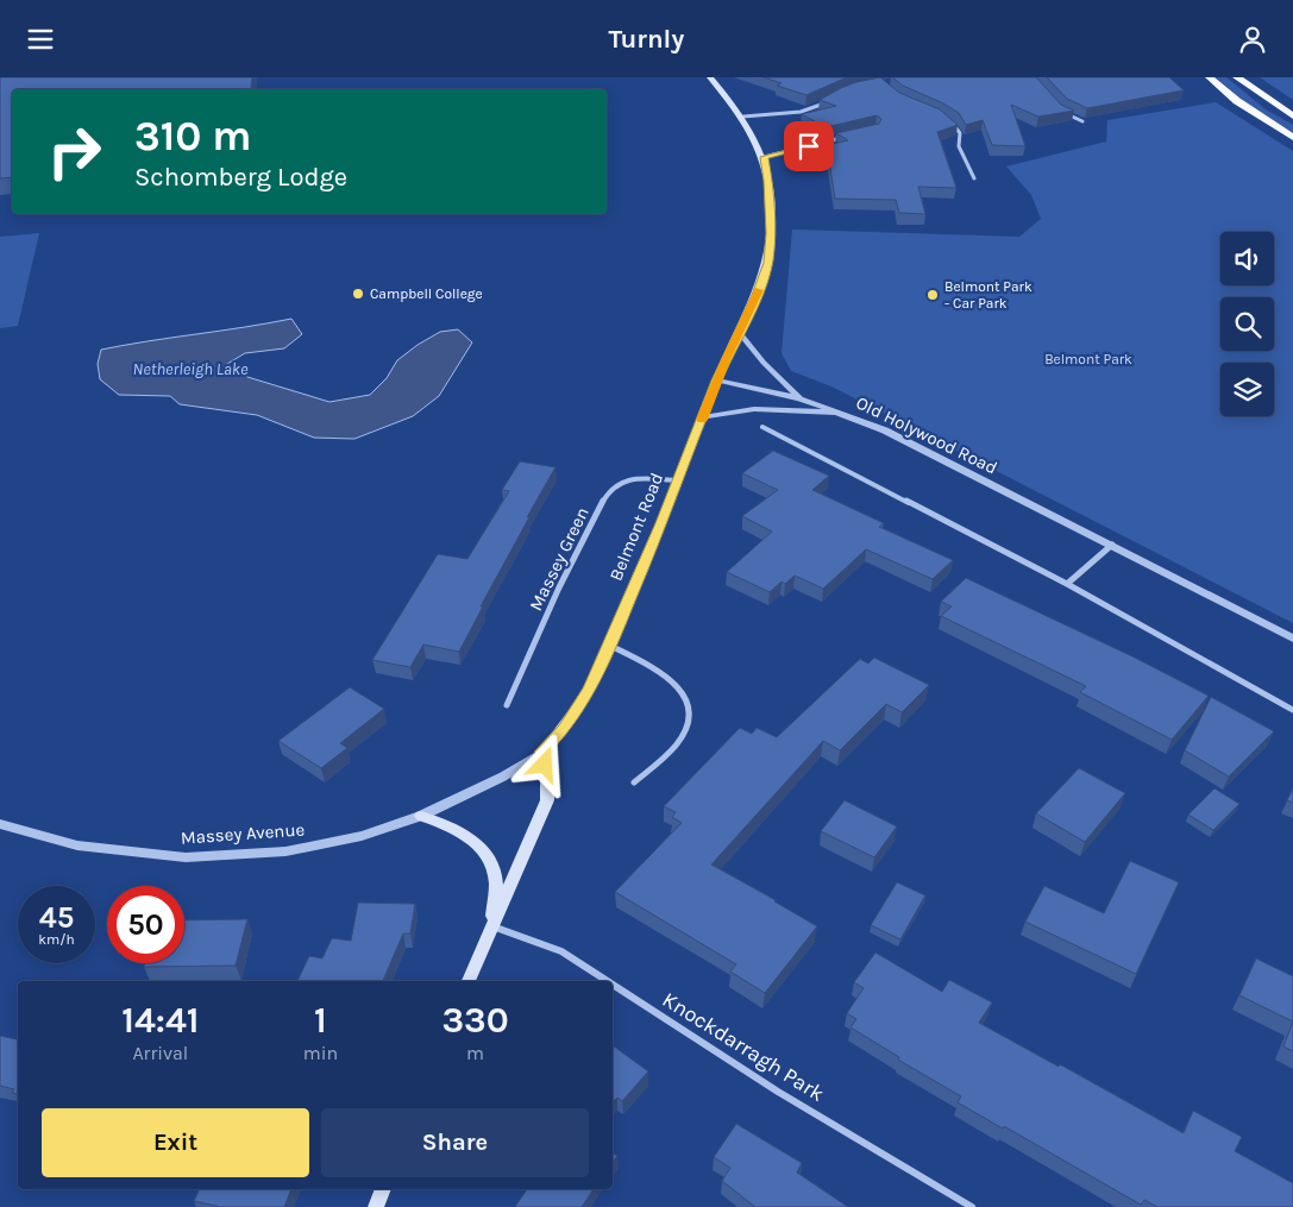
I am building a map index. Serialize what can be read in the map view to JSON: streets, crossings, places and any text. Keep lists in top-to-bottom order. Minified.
{"streets":{"main road":["Belmont Road"],"street":["Old Holywood Road","Massey Green","Massey Avenue","Knockdarragh Park"]},"crossings":[["Old Holywood Road","Belmont Road"],["Belmont Road","Massey Green"],["Belmont Road","Massey Avenue"]],"water":["Netherleigh Lake"],"parks":["Belmont Park"],"places":["Campbell College","Belmont Park - Car Park"],"page":{"header":"Turnly","turn":["310 m","Schomberg Lodge"],"speed":"45 km/h","limit":"50","eta":["14:41","Arrival","1","min","330","m"],"buttons":["Exit","Share"]}}
